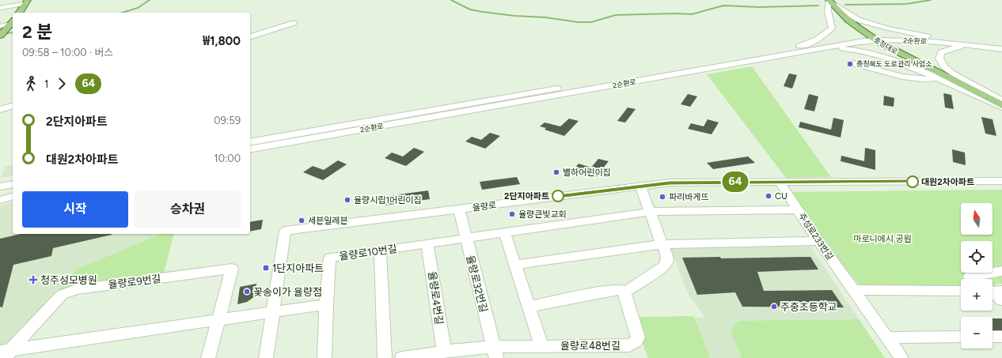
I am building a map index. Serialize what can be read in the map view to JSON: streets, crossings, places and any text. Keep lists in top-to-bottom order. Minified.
{"streets":{"main road":["충청대로"],"street":["2순환로","율량로","주성로233번길","율량로10번길","율량로9번길","율량로32번길","율량로4번길","율량로48번길"]},"crossings":[["2순환로","충청대로"],["율량로","주성로233번길"],["율량로","율량로9번길"],["율량로","율량로32번길"],["율량로10번길","율량로32번길"],["율량로10번길","율량로4번길"],["율량로32번길","율량로48번길"]],"parks":["마로니에시 공원"],"places":{"other":["충청북도 도로관리 사업소","별하어린이집","대원2차아파트","2단지아파트","CU","파리바게뜨","율량시립1어린이집","율량큰빛교회","세븐일레븐","꽃송이가 율량점","주중초등학교"],"transit":["1단지아파트"],"health":["청주성모병원"]},"lines":["bus line 64"],"north":"top","page":{"on_map":"64","heading":["2 분","09:58 – 10:00 · 버스","₩1,800"],"legs":["1","64"],"list":[{"name":"2단지아파트","value":"09:59"},{"name":"대원2차아파트","value":"10:00"}],"buttons":["시작","승차권"],"map_buttons":["+","−"]}}
